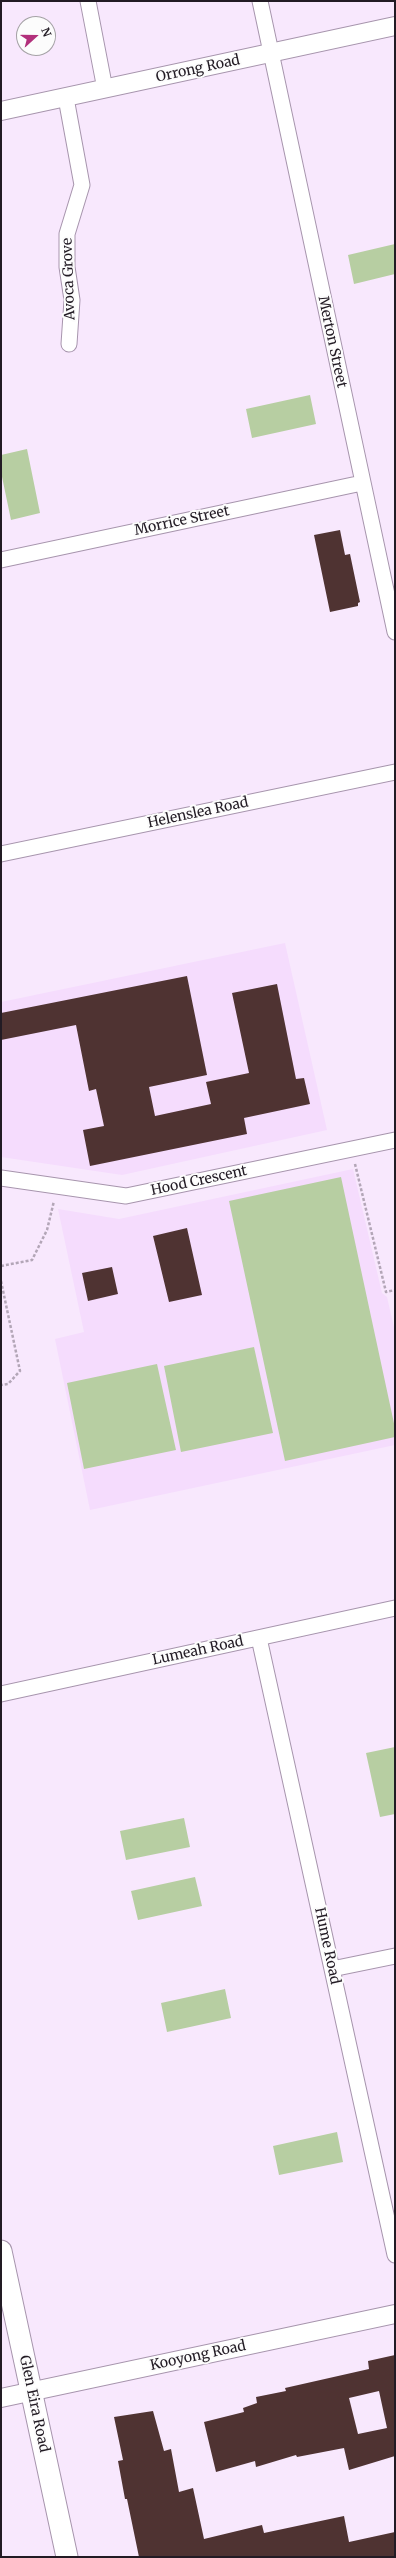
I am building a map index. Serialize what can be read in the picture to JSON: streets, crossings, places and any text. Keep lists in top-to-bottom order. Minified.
{"streets":{"main road":["Glen Eira Road"],"street":["Orrong Road","Avoca Grove","Merton Street","Morrice Street","Helenslea Road","Hood Crescent","Lumeah Road","Hume Road","Kooyong Road"]},"crossings":[["Orrong Road","Avoca Grove"],["Orrong Road","Merton Street"],["Merton Street","Morrice Street"],["Lumeah Road","Hume Road"],["Kooyong Road","Glen Eira Road"]],"north":"right"}
